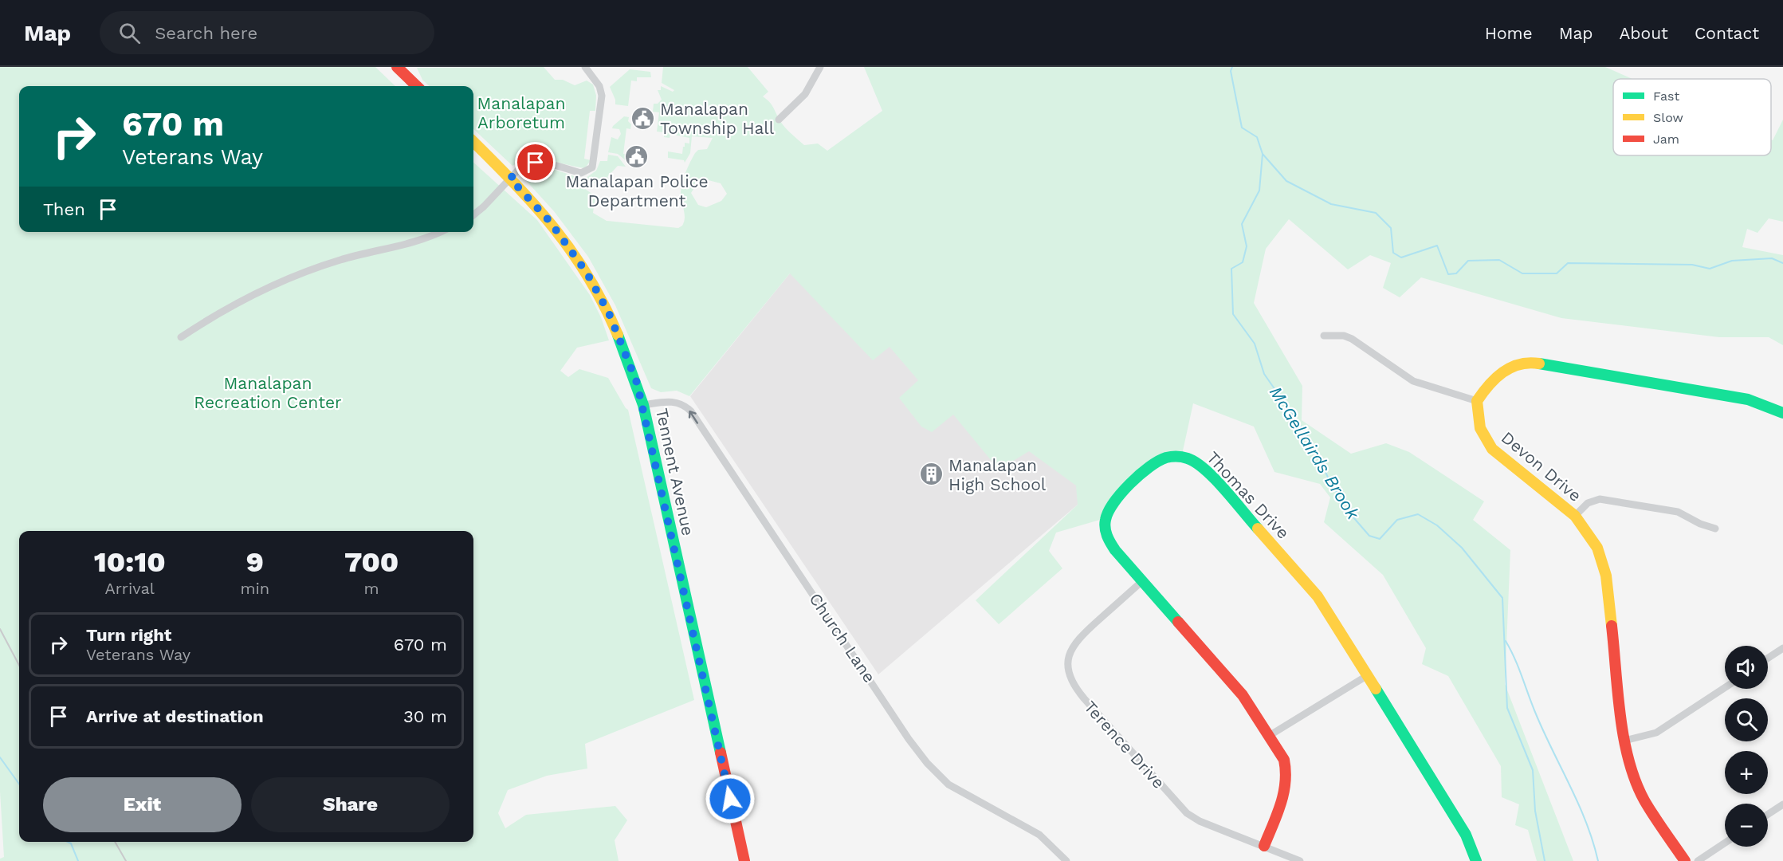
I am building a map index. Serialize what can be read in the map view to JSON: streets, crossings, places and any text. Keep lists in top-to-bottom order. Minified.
{"streets":{"street":["Devon Drive","Tennent Avenue","Thomas Drive","Church Lane","Terence Drive"]},"crossings":[["Tennent Avenue","Church Lane"],["Thomas Drive","Terence Drive"]],"one_way":["Church Lane"],"water":["McGellairds Brook"],"parks":["Manalapan Arboretum","Manalapan Recreation Center"],"places":{"public building":["Manalapan Township Hall","Manalapan Police Department"],"building":["Manalapan High School"]},"legend":["Fast","Slow","Jam"],"page":{"header":"Map","search":"Search here","nav":["Home","Map","About","Contact"],"turn":["670 m","Veterans Way"],"then":"Then","eta":["10:10","Arrival","9","min","700","m"],"list":[{"name":"Turn right","note":"Veterans Way","value":"670 m"},{"name":"Arrive at destination","value":"30 m"}],"map_buttons":["+","−"],"buttons":["Exit","Share"]}}
